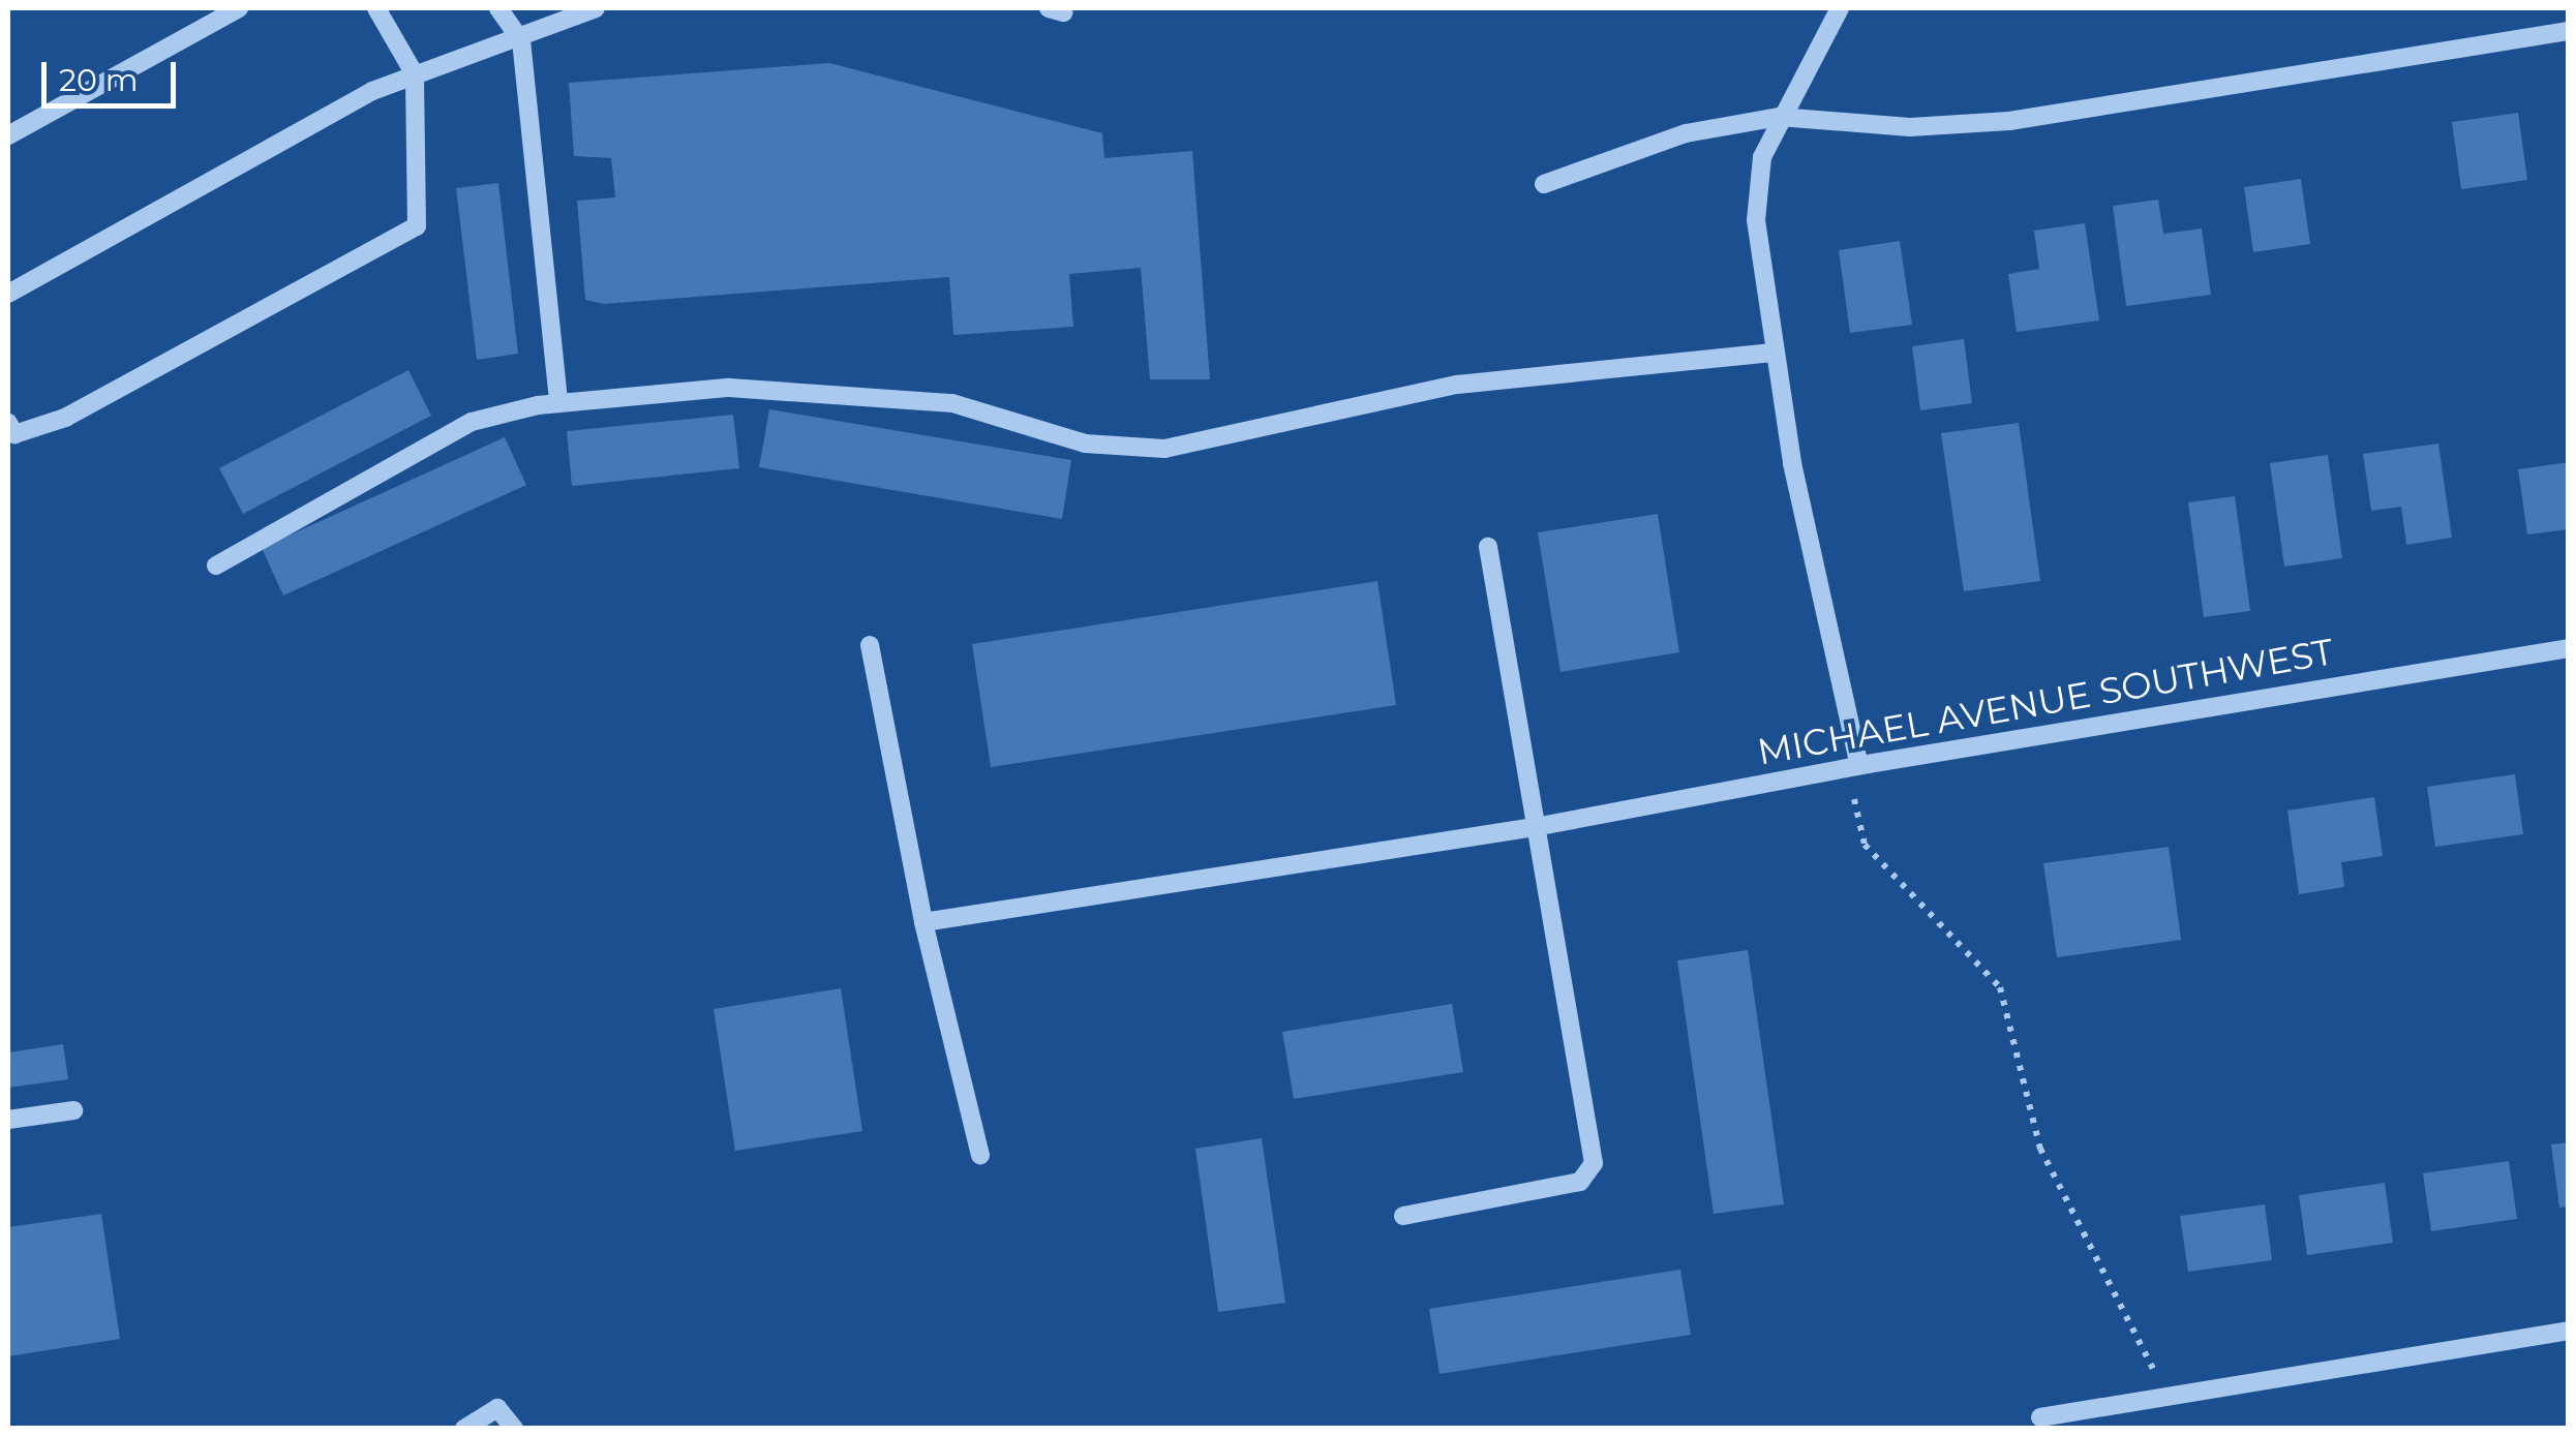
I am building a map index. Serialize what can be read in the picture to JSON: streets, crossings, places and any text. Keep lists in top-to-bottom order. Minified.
{"streets":{"street":["MICHAEL AVENUE SOUTHWEST"]},"scale_bar":"20 m"}
